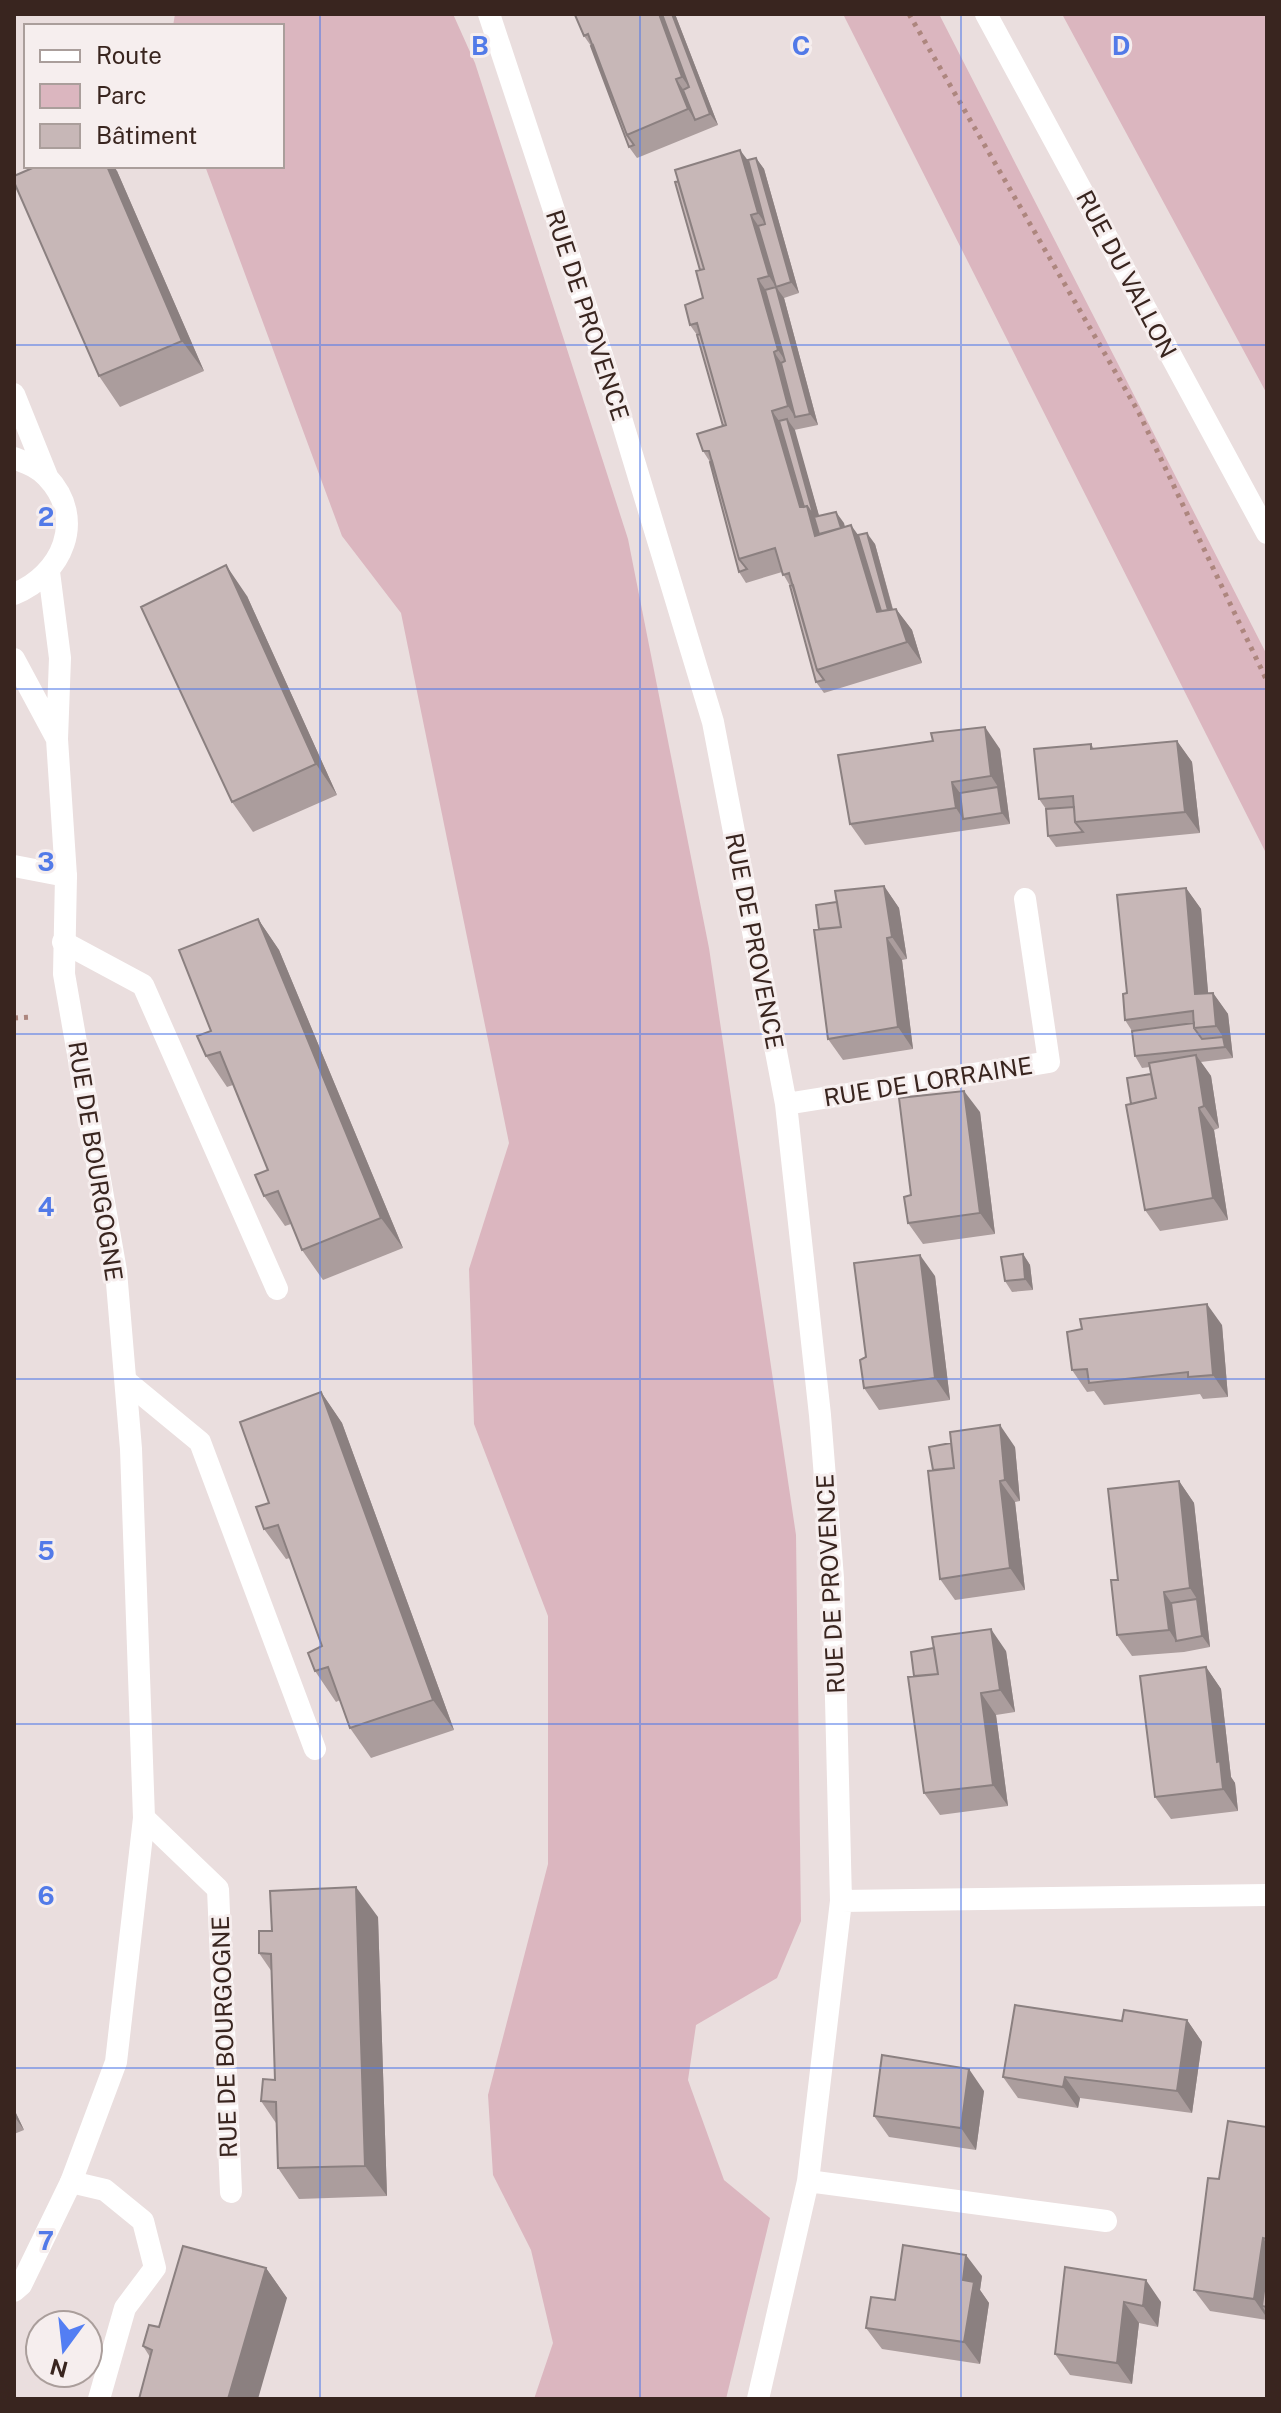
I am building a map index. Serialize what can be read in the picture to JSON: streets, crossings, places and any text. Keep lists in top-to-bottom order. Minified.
{"streets":{"street":["RUE DU VALLON","RUE DE PROVENCE","RUE DE LORRAINE","RUE DE BOURGOGNE"]},"crossings":[["RUE DE PROVENCE","RUE DE LORRAINE"]],"legend":["Route","Parc","Bâtiment"],"north":"bottom","grid":{"columns":["B","C","D"],"rows":["2","3","4","5","6","7"]}}
